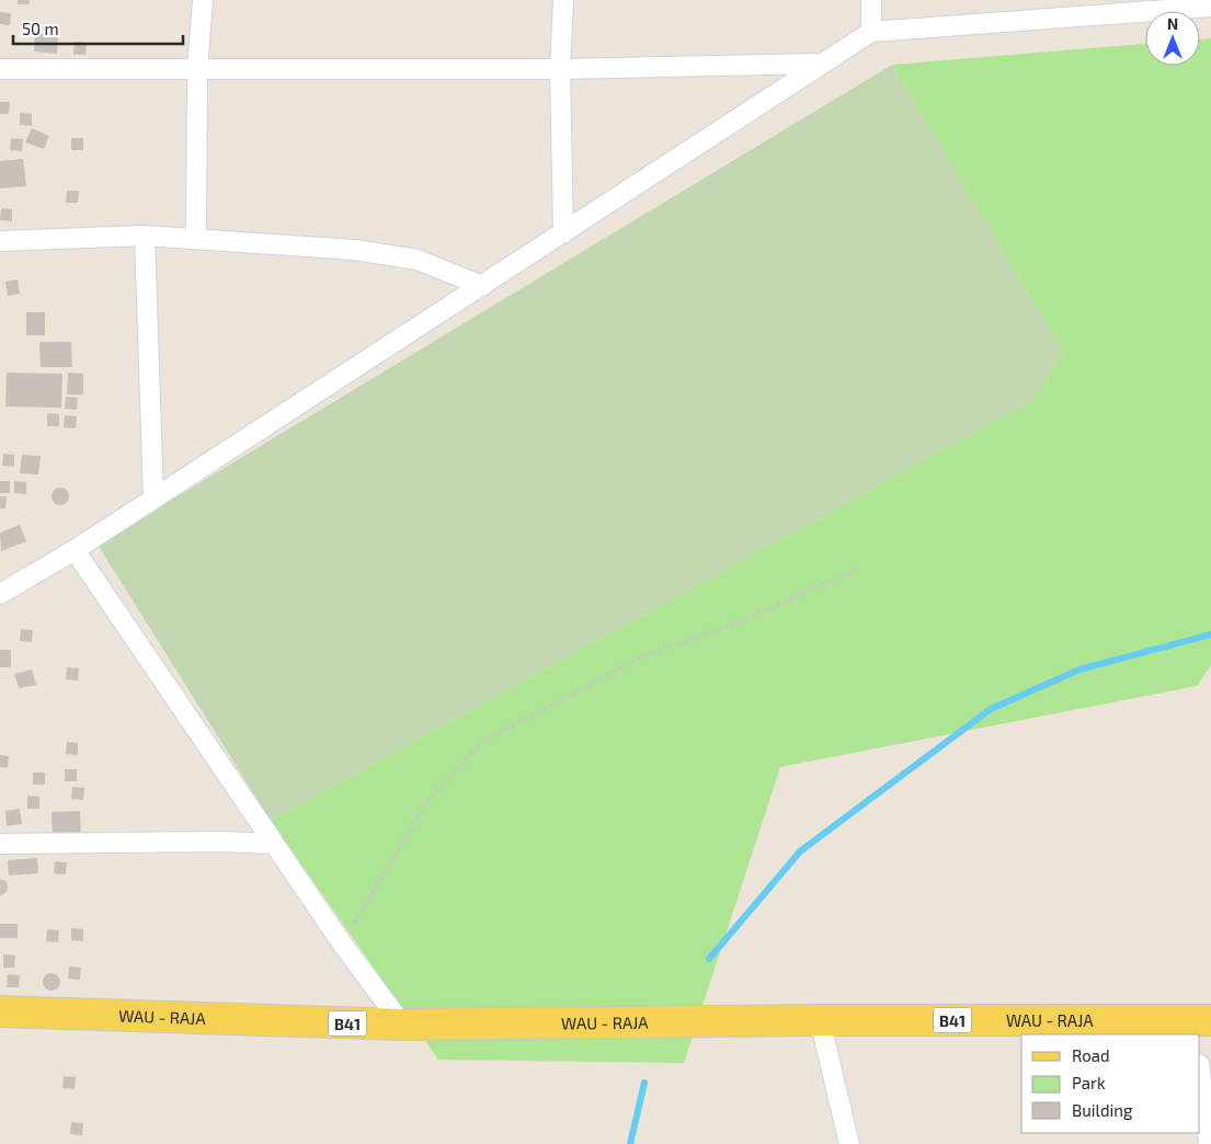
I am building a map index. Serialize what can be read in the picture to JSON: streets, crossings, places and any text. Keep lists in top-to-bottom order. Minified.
{"streets":{"main road":["WAU - RAJA","B41"]},"legend":["Road","Park","Building"],"scale_bar":"50 m","north":"top"}
